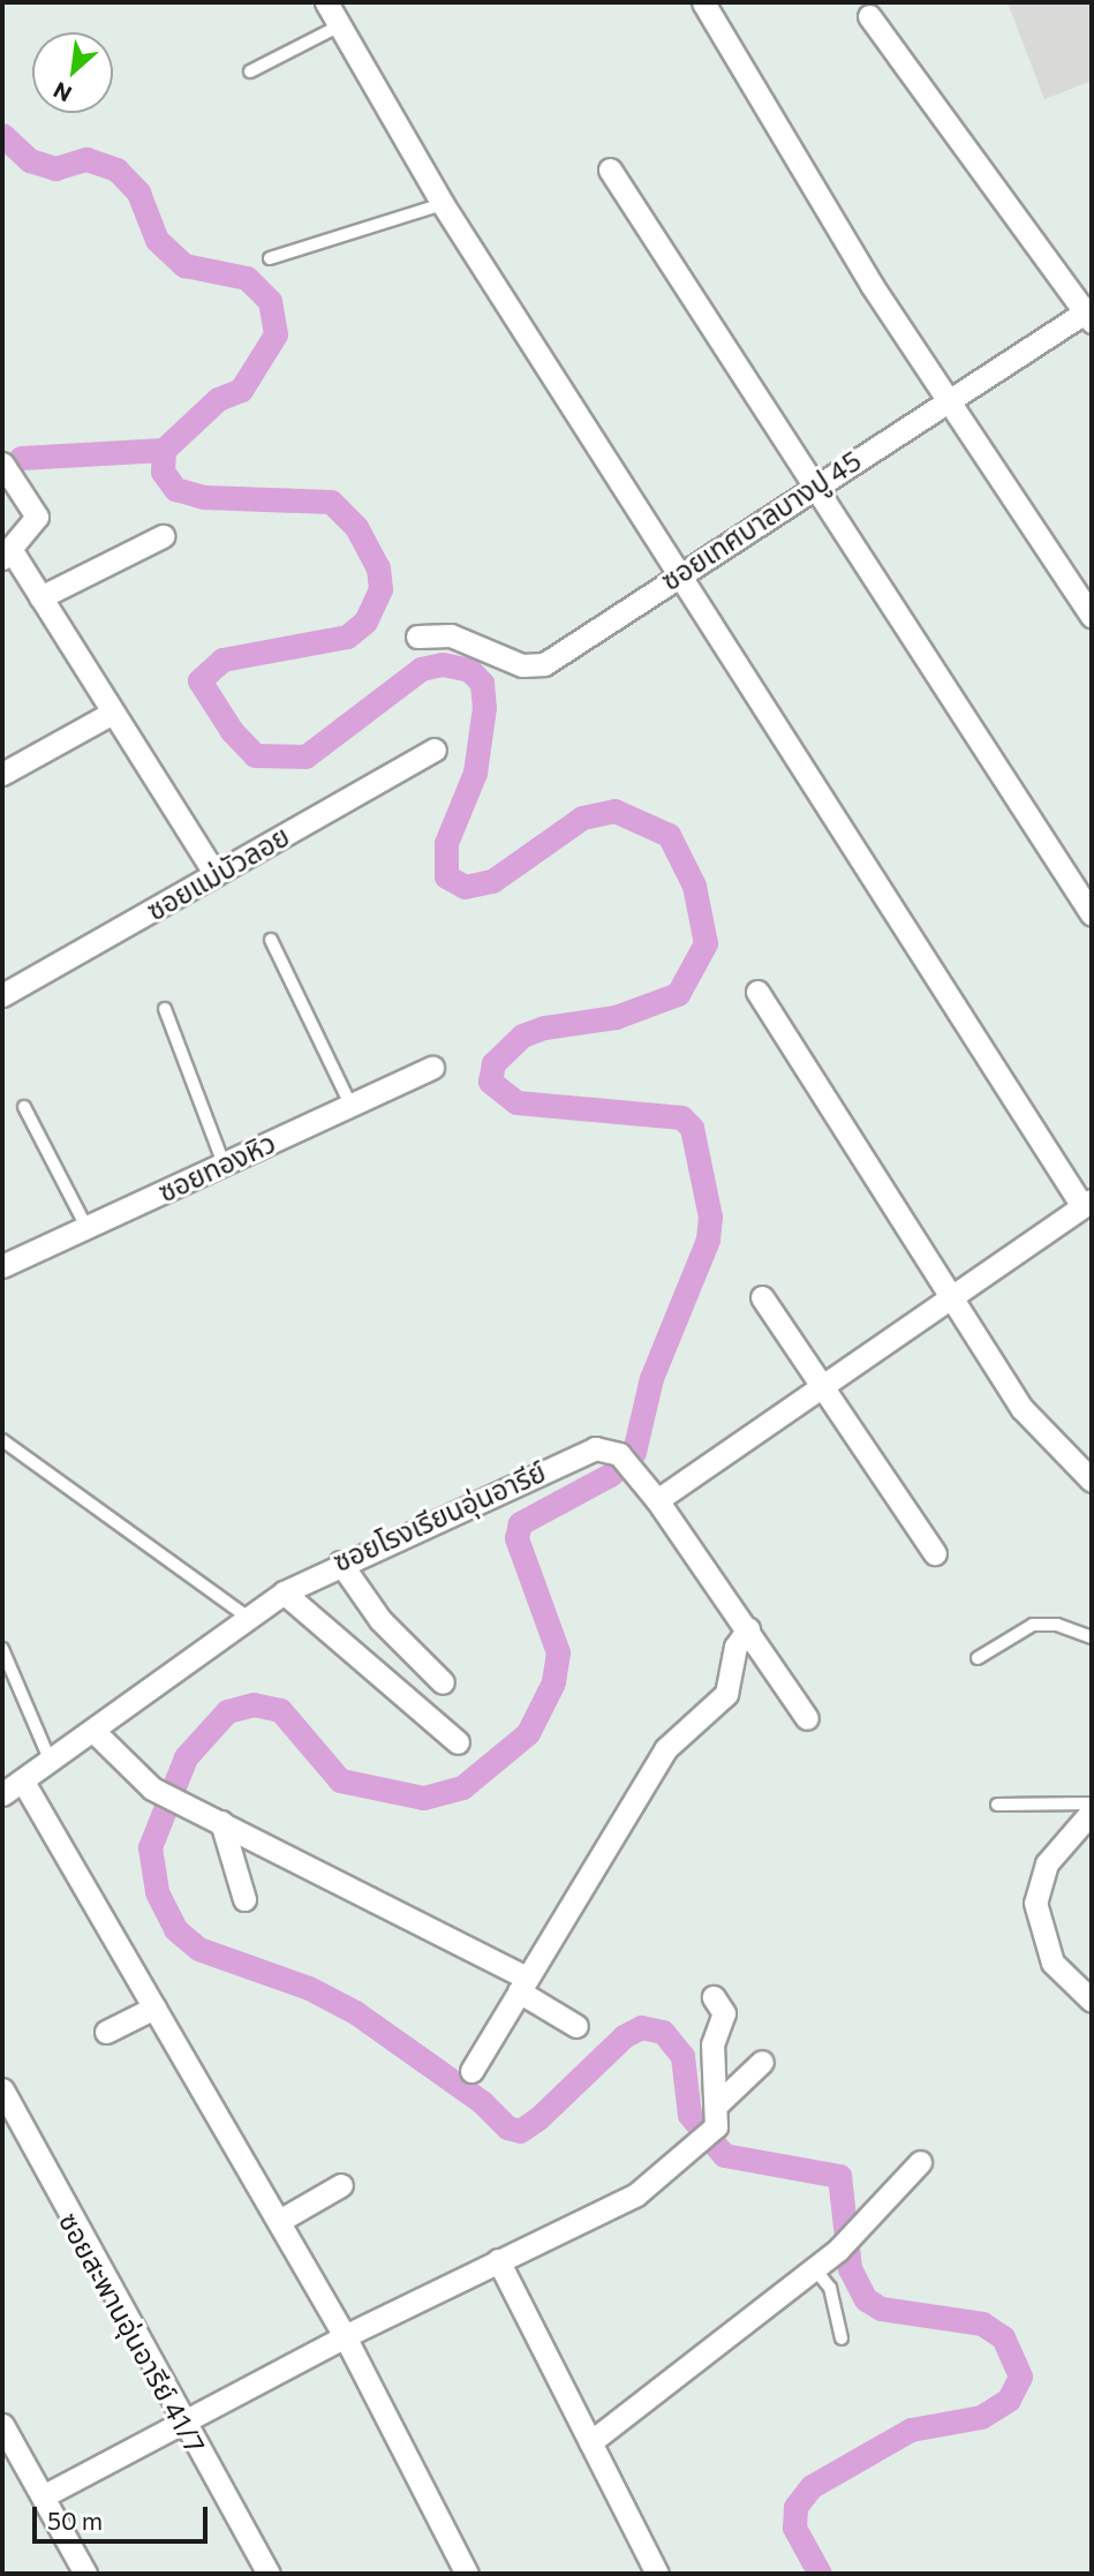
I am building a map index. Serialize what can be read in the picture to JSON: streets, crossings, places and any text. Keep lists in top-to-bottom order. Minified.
{"streets":{"street":["ซอยเทศบาลบางปู 45","ซอยแม่บัวลอย","ซอยทองหิว","ซอยโรงเรียนอุ่นอารีย์","ซอยสะพานอุ่นอารีย์ 41/7"]},"scale_bar":"50 m","north":"bottom left"}
